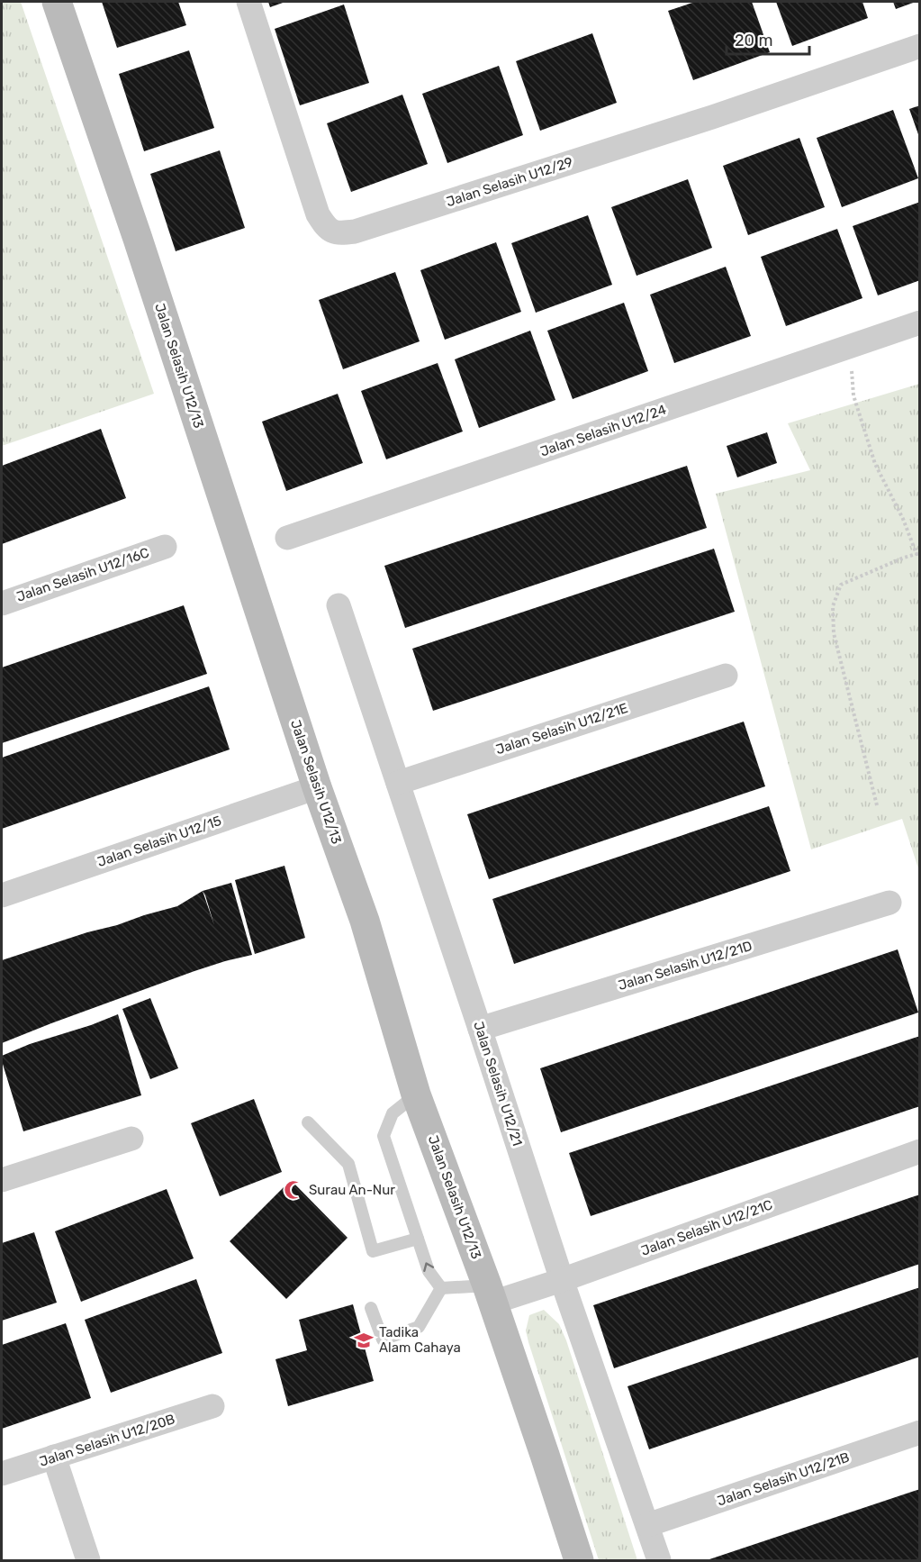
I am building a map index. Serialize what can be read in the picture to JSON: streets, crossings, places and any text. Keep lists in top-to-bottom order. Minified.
{"streets":{"street":["Jalan Selasih U12/29","Jalan Selasih U12/13","Jalan Selasih U12/24","Jalan Selasih U12/16C","Jalan Selasih U12/21E","Jalan Selasih U12/15","Jalan Selasih U12/21D","Jalan Selasih U12/21","Jalan Selasih U12/21C","Jalan Selasih U12/20B","Jalan Selasih U12/21B"]},"crossings":[["Jalan Selasih U12/13","Jalan Selasih U12/15"],["Jalan Selasih U12/13","Jalan Selasih U12/21C"],["Jalan Selasih U12/21E","Jalan Selasih U12/21"],["Jalan Selasih U12/21D","Jalan Selasih U12/21"],["Jalan Selasih U12/21","Jalan Selasih U12/21C"],["Jalan Selasih U12/21","Jalan Selasih U12/21B"]],"places":{"mosque":["Surau An-Nur"],"school or university":["Tadika Alam Cahaya"]},"scale_bar":"20 m"}
